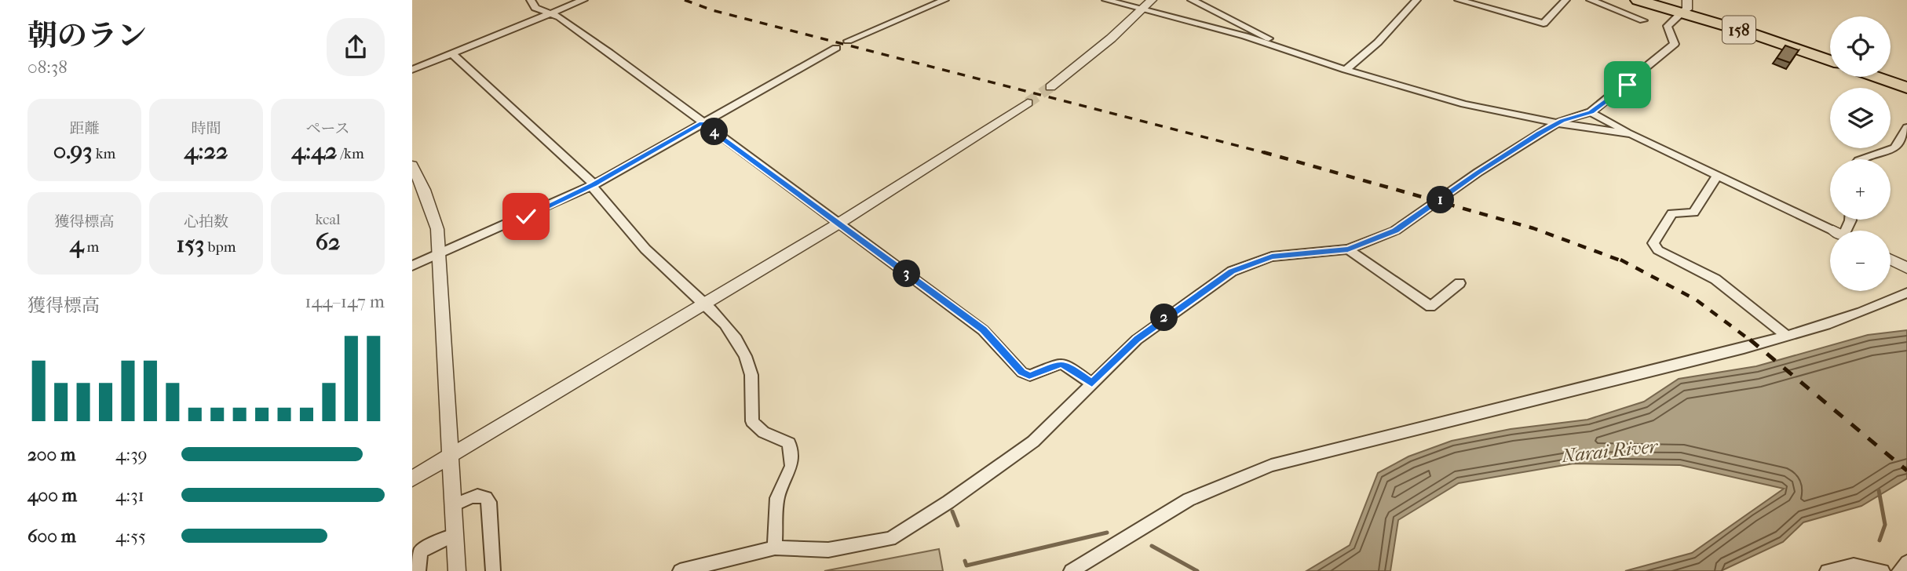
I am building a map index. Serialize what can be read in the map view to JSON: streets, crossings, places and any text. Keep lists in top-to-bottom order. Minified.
{"streets":{"highway":["158"]},"water":["Narai River"],"page":{"heading":["朝のラン","08:38"],"map_buttons":["+","−"],"stats":[["距離","0.93 km"],["時間","4:22"],["ペース","4:42 /km"],["獲得標高","4 m"],["心拍数","153 bpm"],["kcal","62"]],"pins":["4","1","3","2"],"chart":["獲得標高","144–147 m"],"list":[{"name":"200 m","note":"4:39"},{"name":"400 m","note":"4:31"},{"name":"600 m","note":"4:55"}]}}
